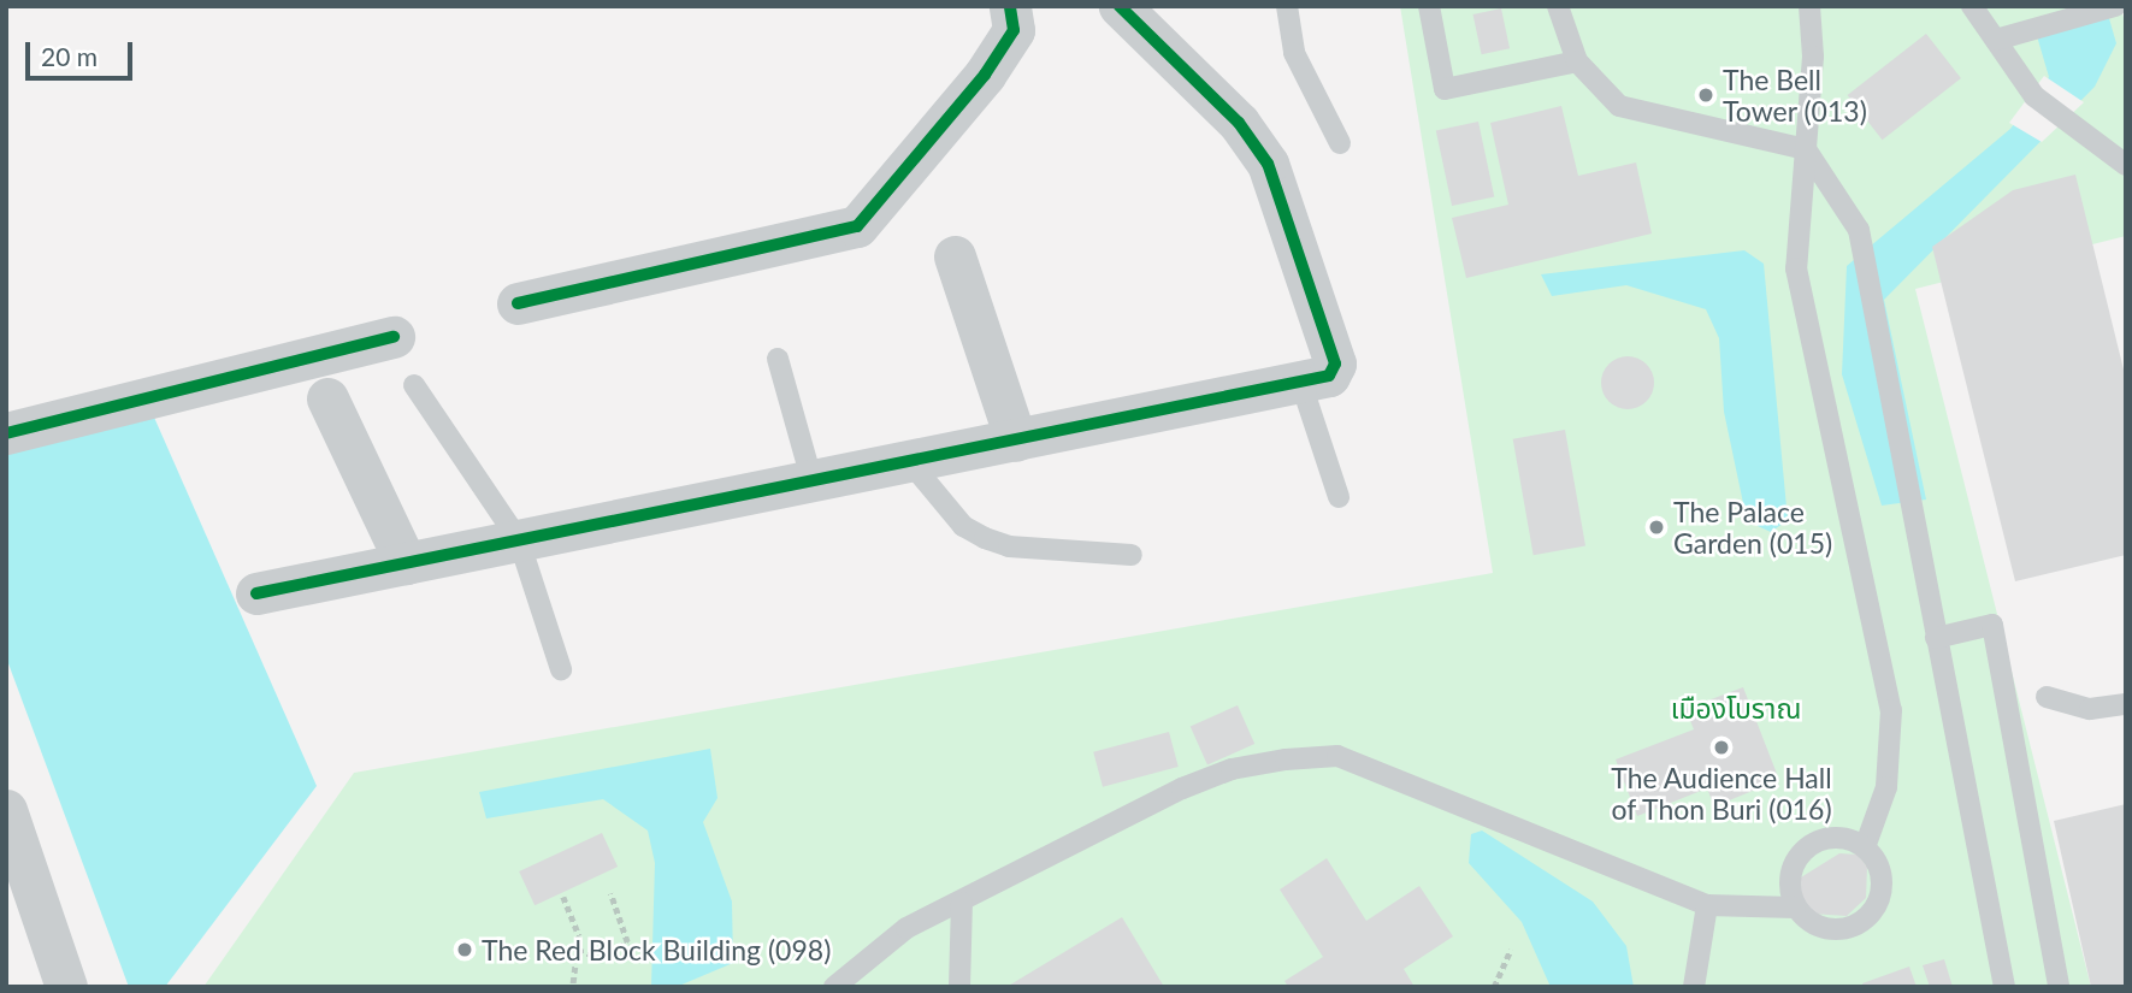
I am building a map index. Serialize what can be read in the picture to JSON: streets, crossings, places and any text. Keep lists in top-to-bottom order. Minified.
{"parks":["เมืองโบราณ"],"places":["The Bell Tower (013)","The Palace Garden (015)","The Audience Hall of Thon Buri (016)","The Red Block Building (098)"],"scale_bar":"20 m"}
